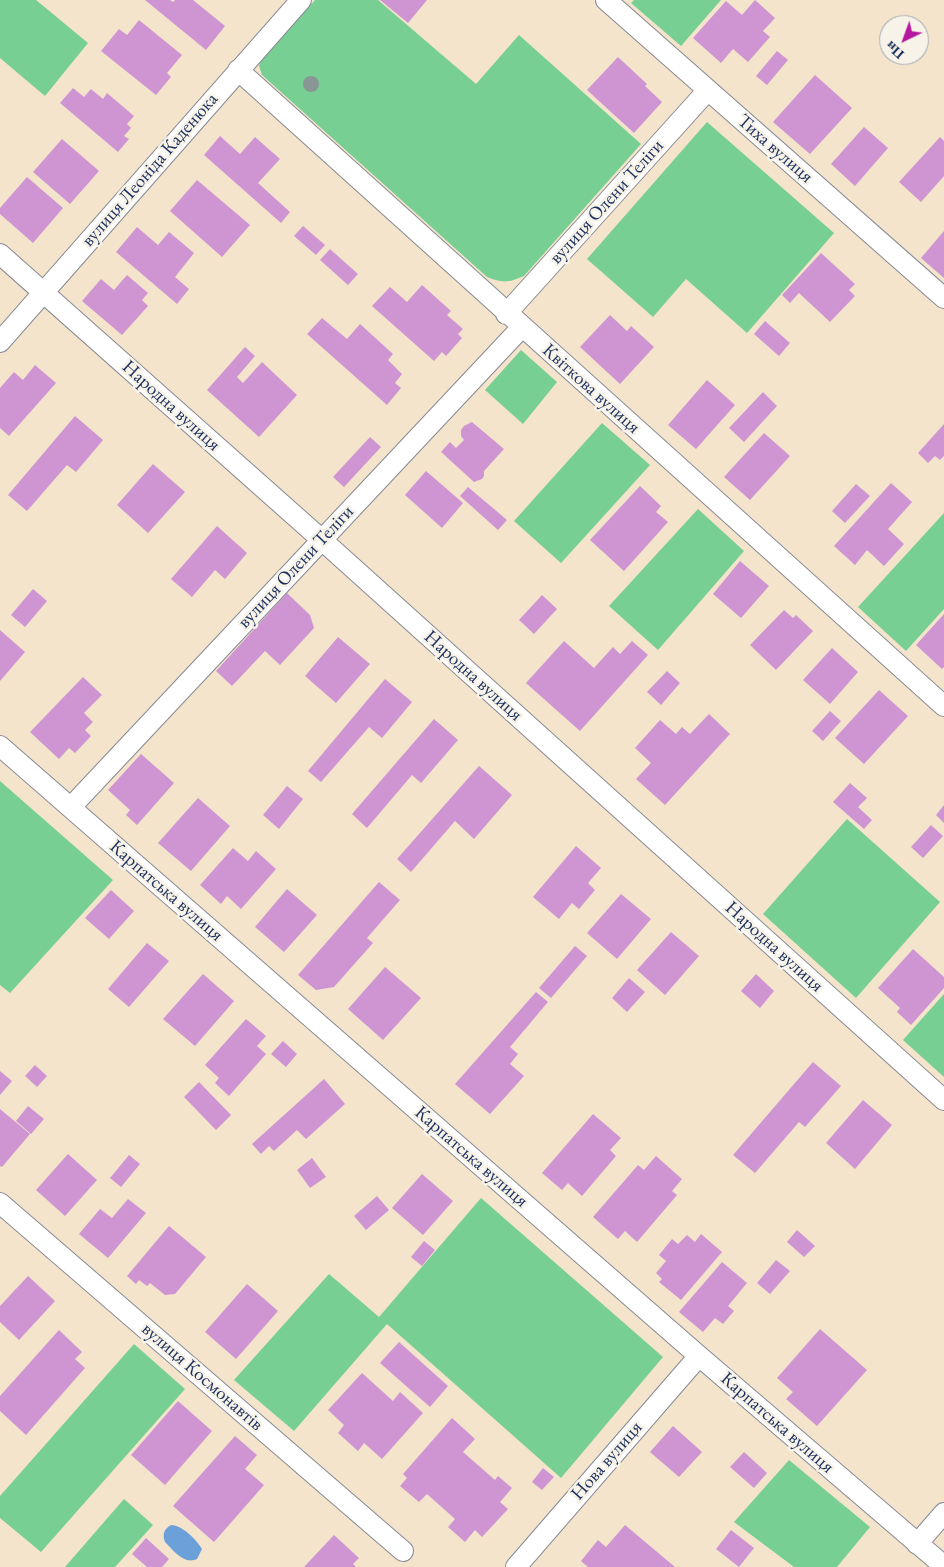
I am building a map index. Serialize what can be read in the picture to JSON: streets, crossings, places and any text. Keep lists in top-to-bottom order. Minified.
{"streets":{"street":["Тиха вулиця","вулиця Леоніда Каденюка","вулиця Олени Теліги","Квіткова вулиця","Народна вулиця","Карпатська вулиця","вулиця Космонавтів","Нова вулиця"]},"crossings":[["Тиха вулиця","вулиця Олени Теліги"],["вулиця Леоніда Каденюка","Квіткова вулиця"],["вулиця Леоніда Каденюка","Народна вулиця"],["вулиця Олени Теліги","Квіткова вулиця"],["вулиця Олени Теліги","Народна вулиця"],["вулиця Олени Теліги","Карпатська вулиця"],["Карпатська вулиця","Нова вулиця"]],"north":"bottom left"}
